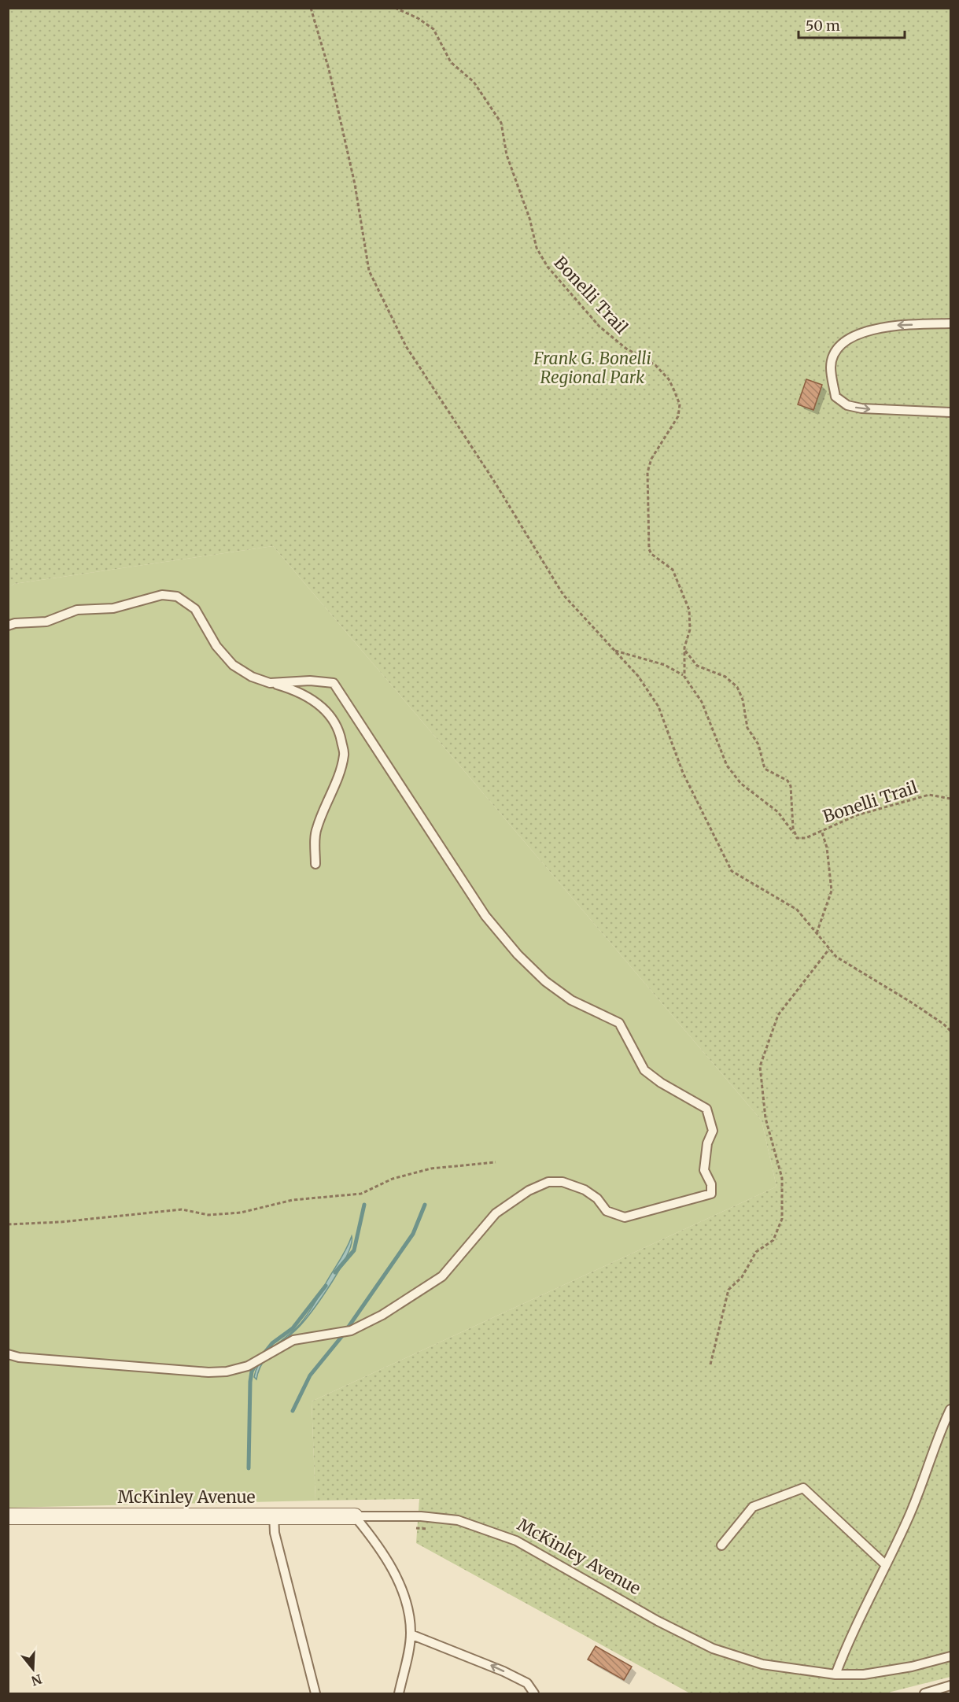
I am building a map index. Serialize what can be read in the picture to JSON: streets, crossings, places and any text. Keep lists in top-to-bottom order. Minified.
{"streets":{"street":["McKinley Avenue"],"path":["Bonelli Trail"]},"parks":["Frank G. Bonelli Regional Park"],"scale_bar":"50 m","north":"bottom"}
